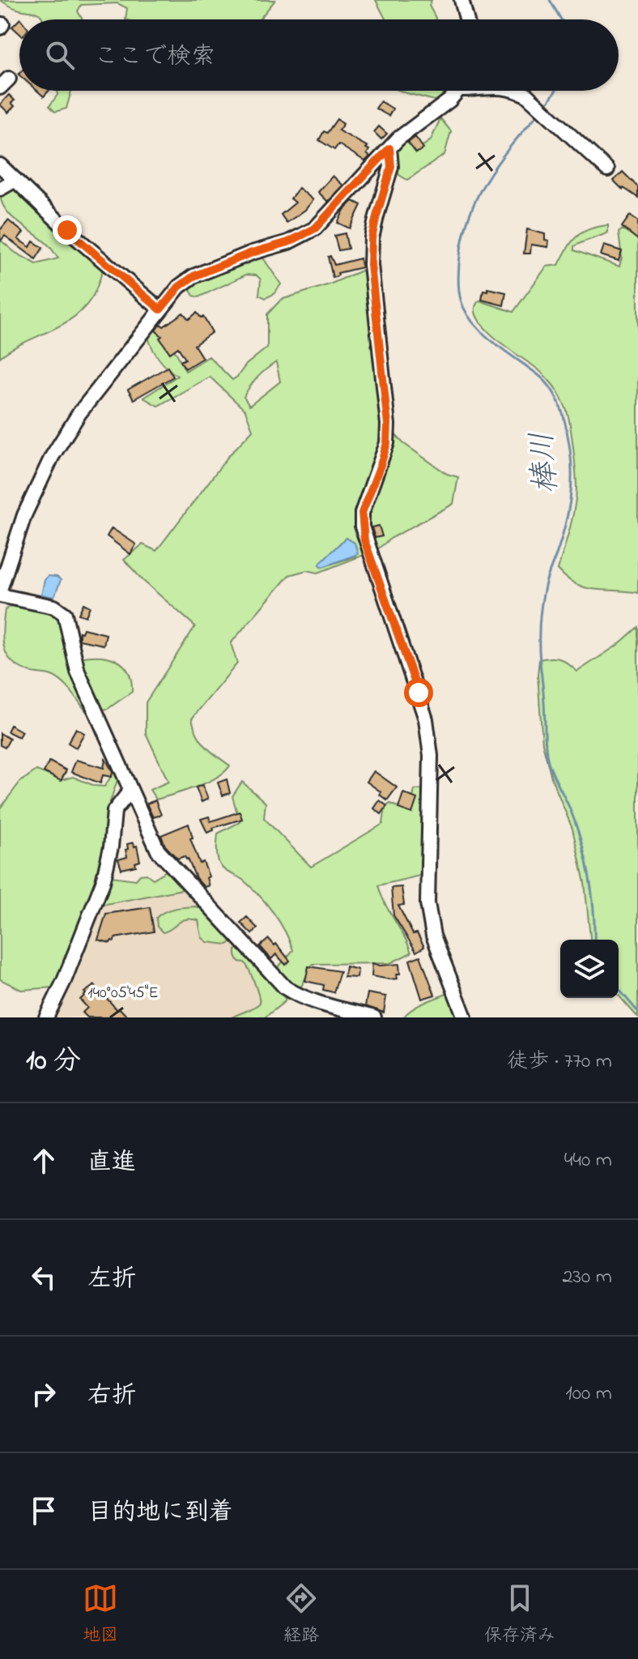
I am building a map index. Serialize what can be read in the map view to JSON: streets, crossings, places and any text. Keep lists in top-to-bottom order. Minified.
{"water":["棒川"],"page":{"search":"ここで検索","heading":["10 分","徒歩 · 770 m"],"list":[["直進","440 m"],["左折","230 m"],["右折","100 m"],"目的地に到着"],"nav":["地図","経路","保存済み"]},"coordinates":["140°05'45\"E"]}
